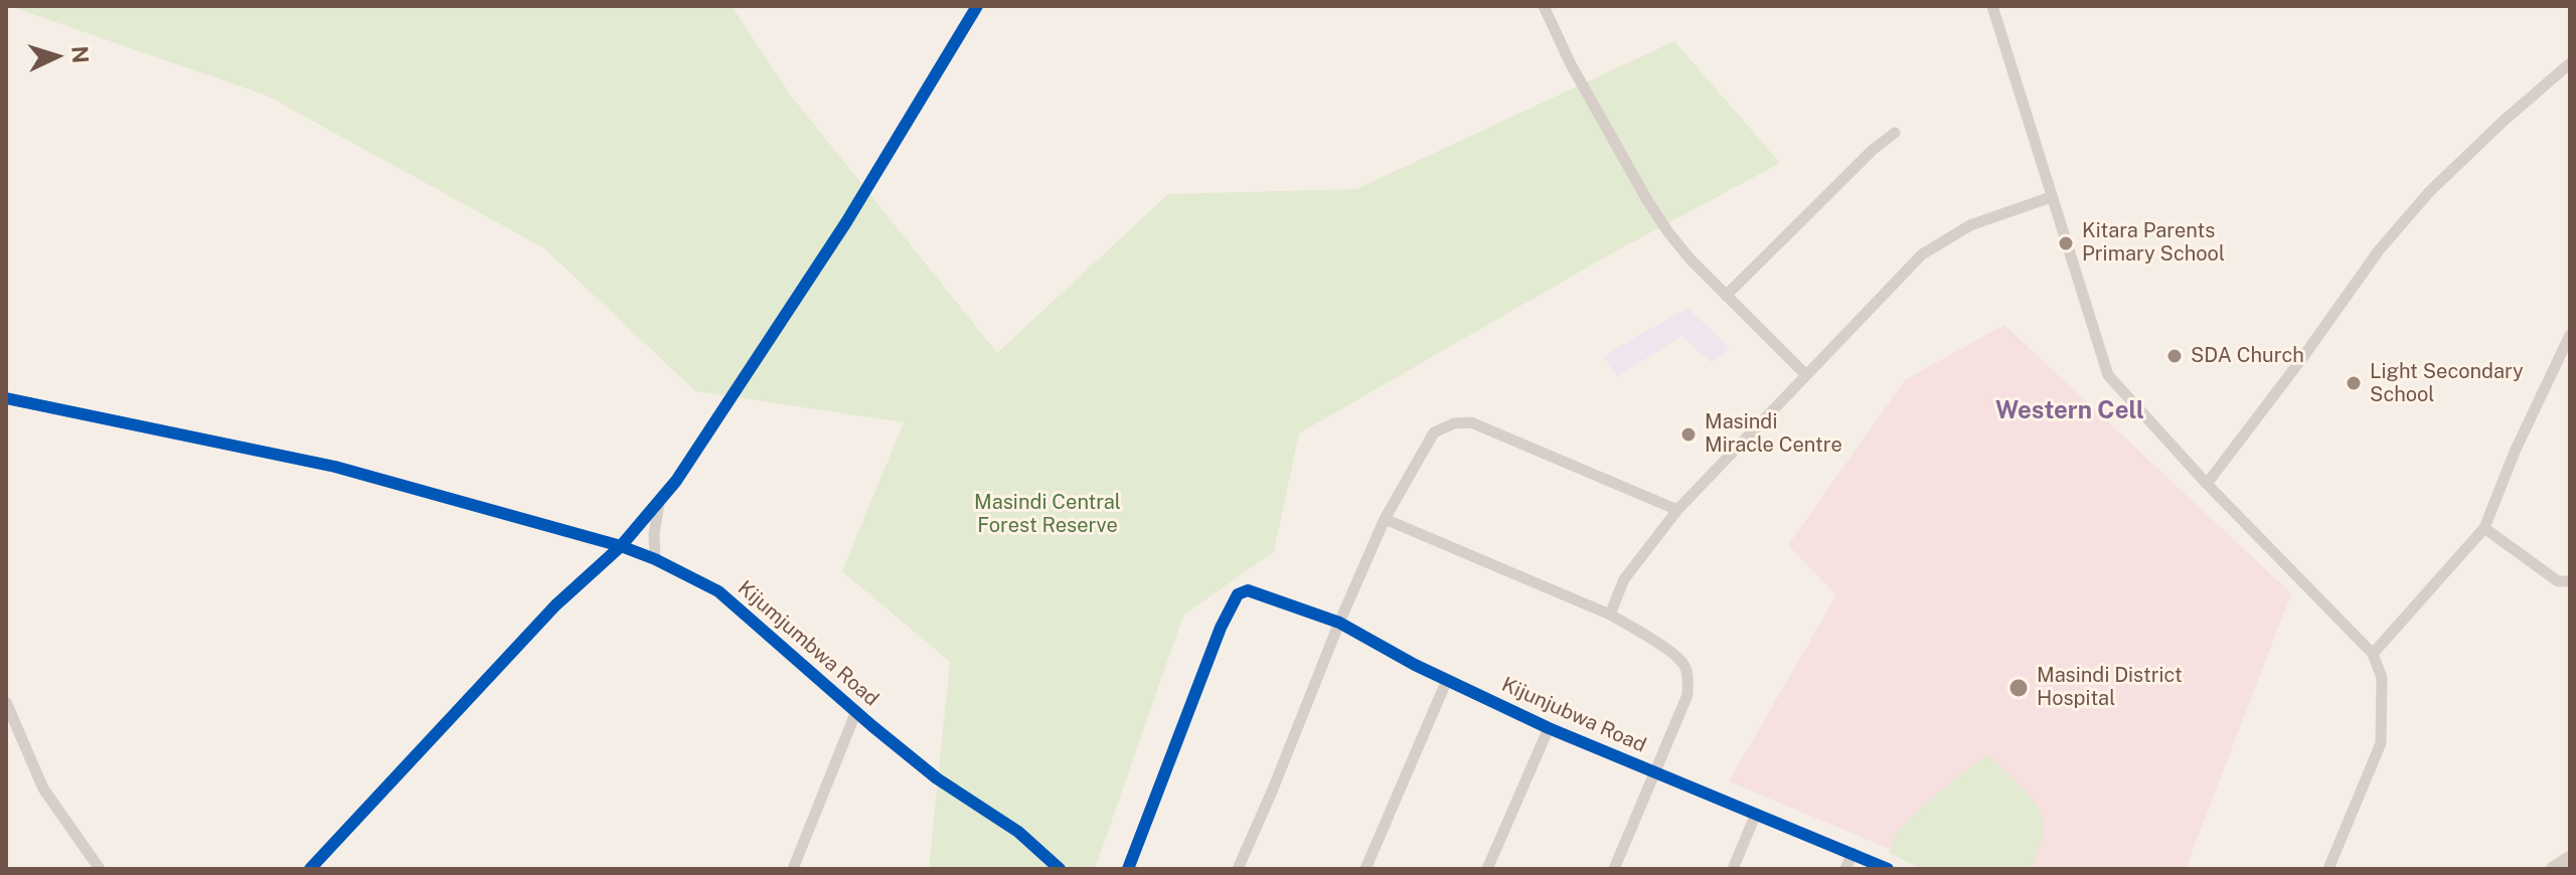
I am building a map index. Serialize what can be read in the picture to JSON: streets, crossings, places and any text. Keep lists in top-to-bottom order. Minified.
{"streets":{"street":["Kijumjumbwa Road","Kijunjubwa Road"]},"districts":["Western Cell"],"parks":["Masindi Central Forest Reserve"],"places":["Kitara Parents Primary School","SDA Church","Light Secondary School","Masindi Miracle Centre","Masindi District Hospital"],"north":"right"}
